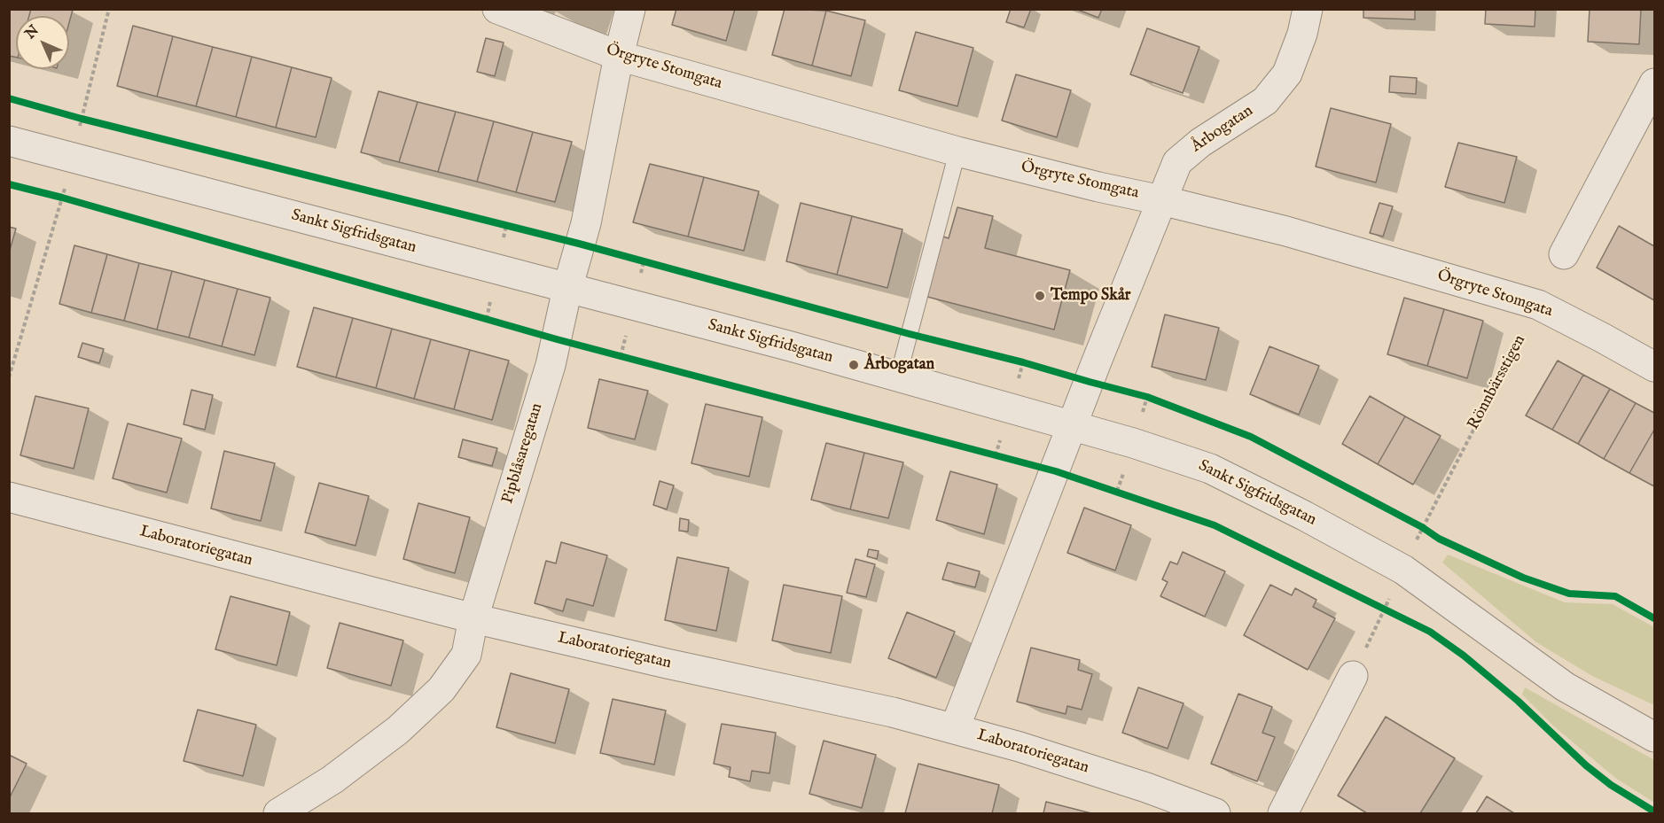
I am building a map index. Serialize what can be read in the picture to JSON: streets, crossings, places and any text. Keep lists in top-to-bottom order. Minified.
{"streets":{"street":["Örgryte Stomgata","Årbogatan","Sankt Sigfridsgatan","Pipblåsaregatan","Laboratoriegatan"],"path":["Rönnbärsstigen"]},"crossings":[["Örgryte Stomgata","Årbogatan"],["Örgryte Stomgata","Rönnbärsstigen"],["Örgryte Stomgata","Pipblåsaregatan"],["Årbogatan","Sankt Sigfridsgatan"],["Årbogatan","Laboratoriegatan"],["Sankt Sigfridsgatan","Rönnbärsstigen"],["Sankt Sigfridsgatan","Pipblåsaregatan"],["Pipblåsaregatan","Laboratoriegatan"]],"places":["Tempo Skår","Årbogatan"],"north":"top left"}
